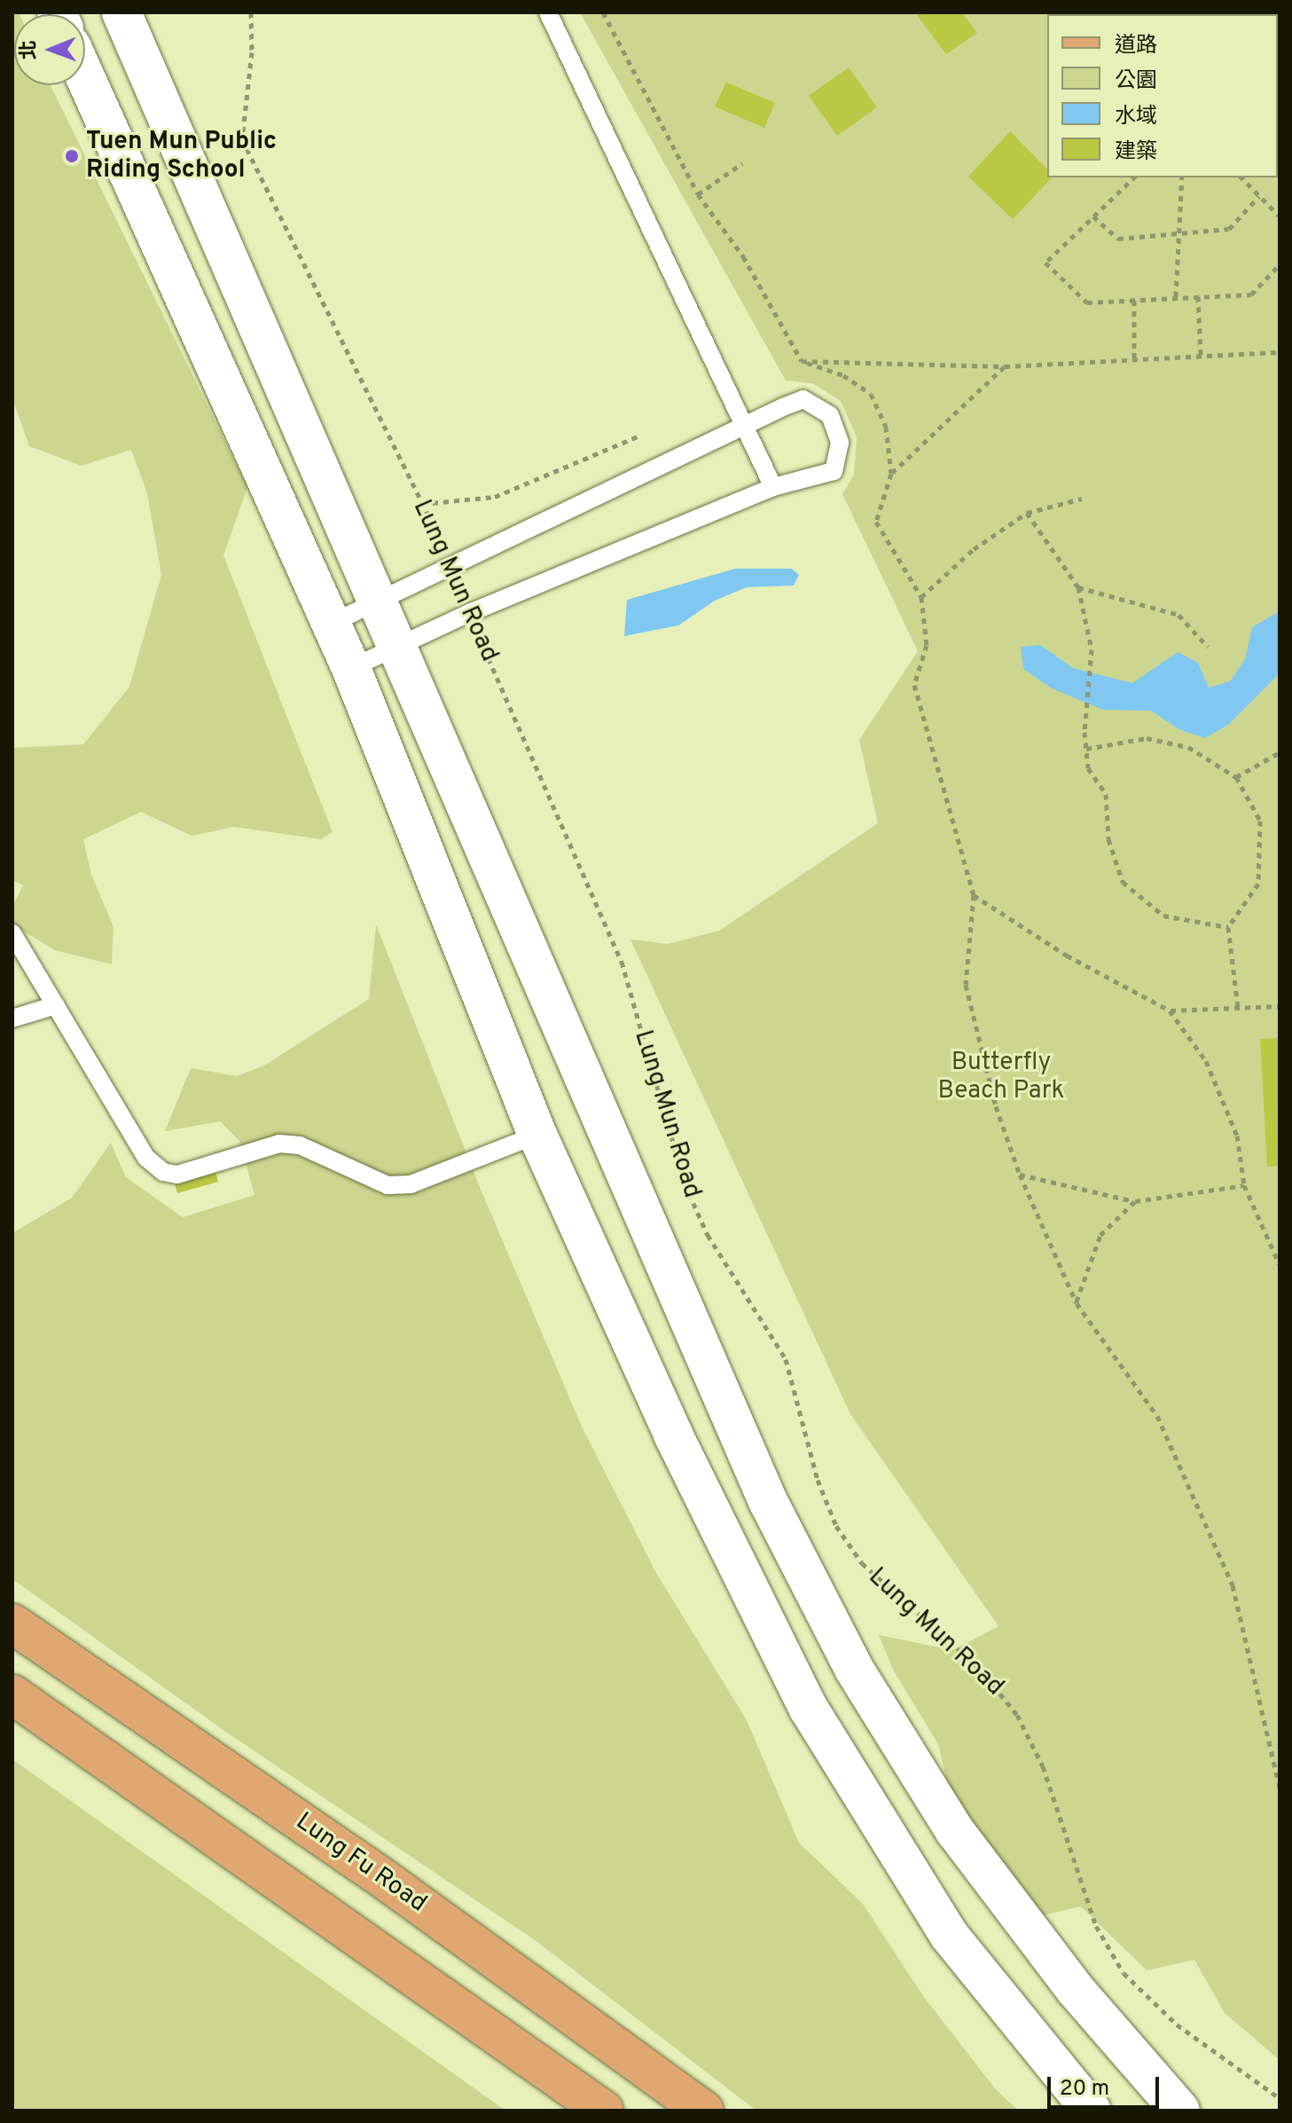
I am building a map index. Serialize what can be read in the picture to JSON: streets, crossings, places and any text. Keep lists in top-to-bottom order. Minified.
{"streets":{"main road":["Lung Fu Road"],"path":["Lung Mun Road"]},"parks":["Butterfly Beach Park"],"places":["Tuen Mun Public Riding School"],"legend":["道路","公園","水域","建築"],"scale_bar":"20 m","north":"left"}
